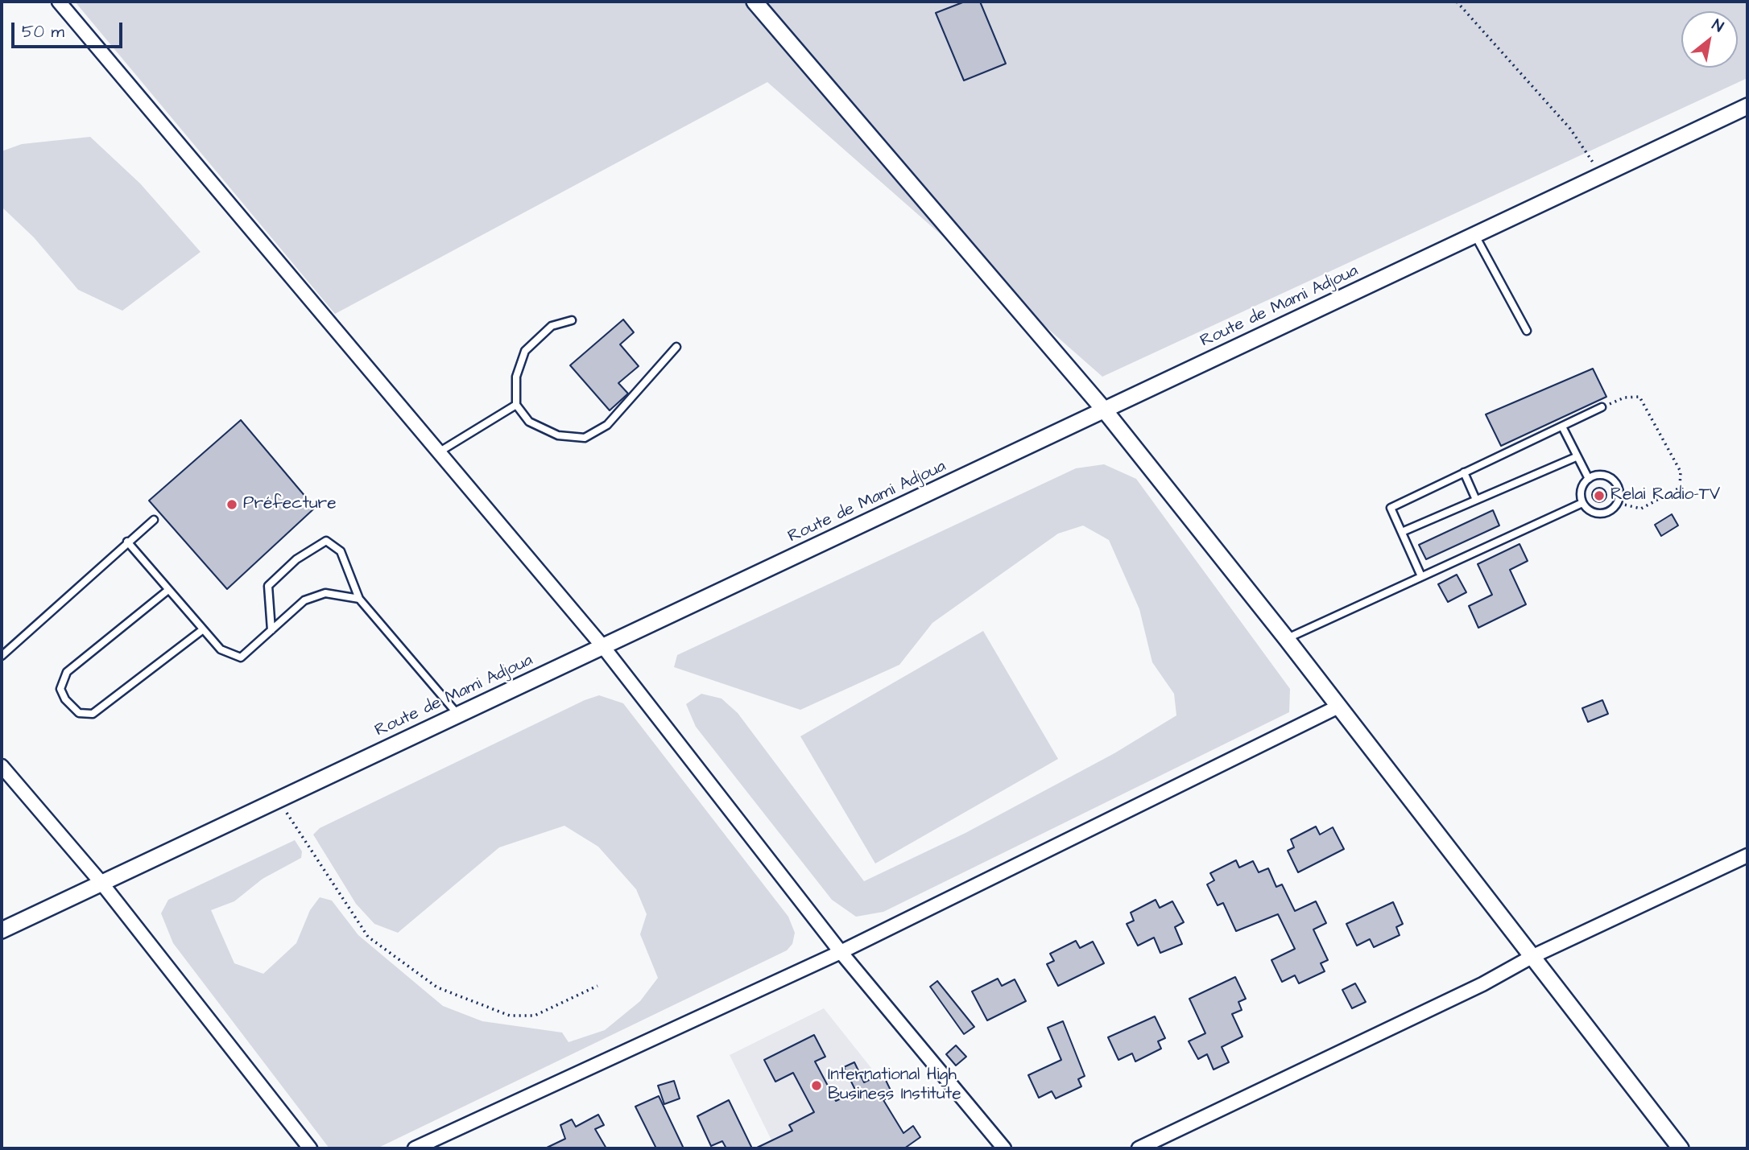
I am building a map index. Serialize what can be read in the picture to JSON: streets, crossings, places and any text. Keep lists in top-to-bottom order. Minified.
{"streets":{"street":["Route de Mami Adjoua"]},"places":["Relai Radio-TV","Préfecture","International High Business Institute"],"scale_bar":"50 m","north":"top right"}
